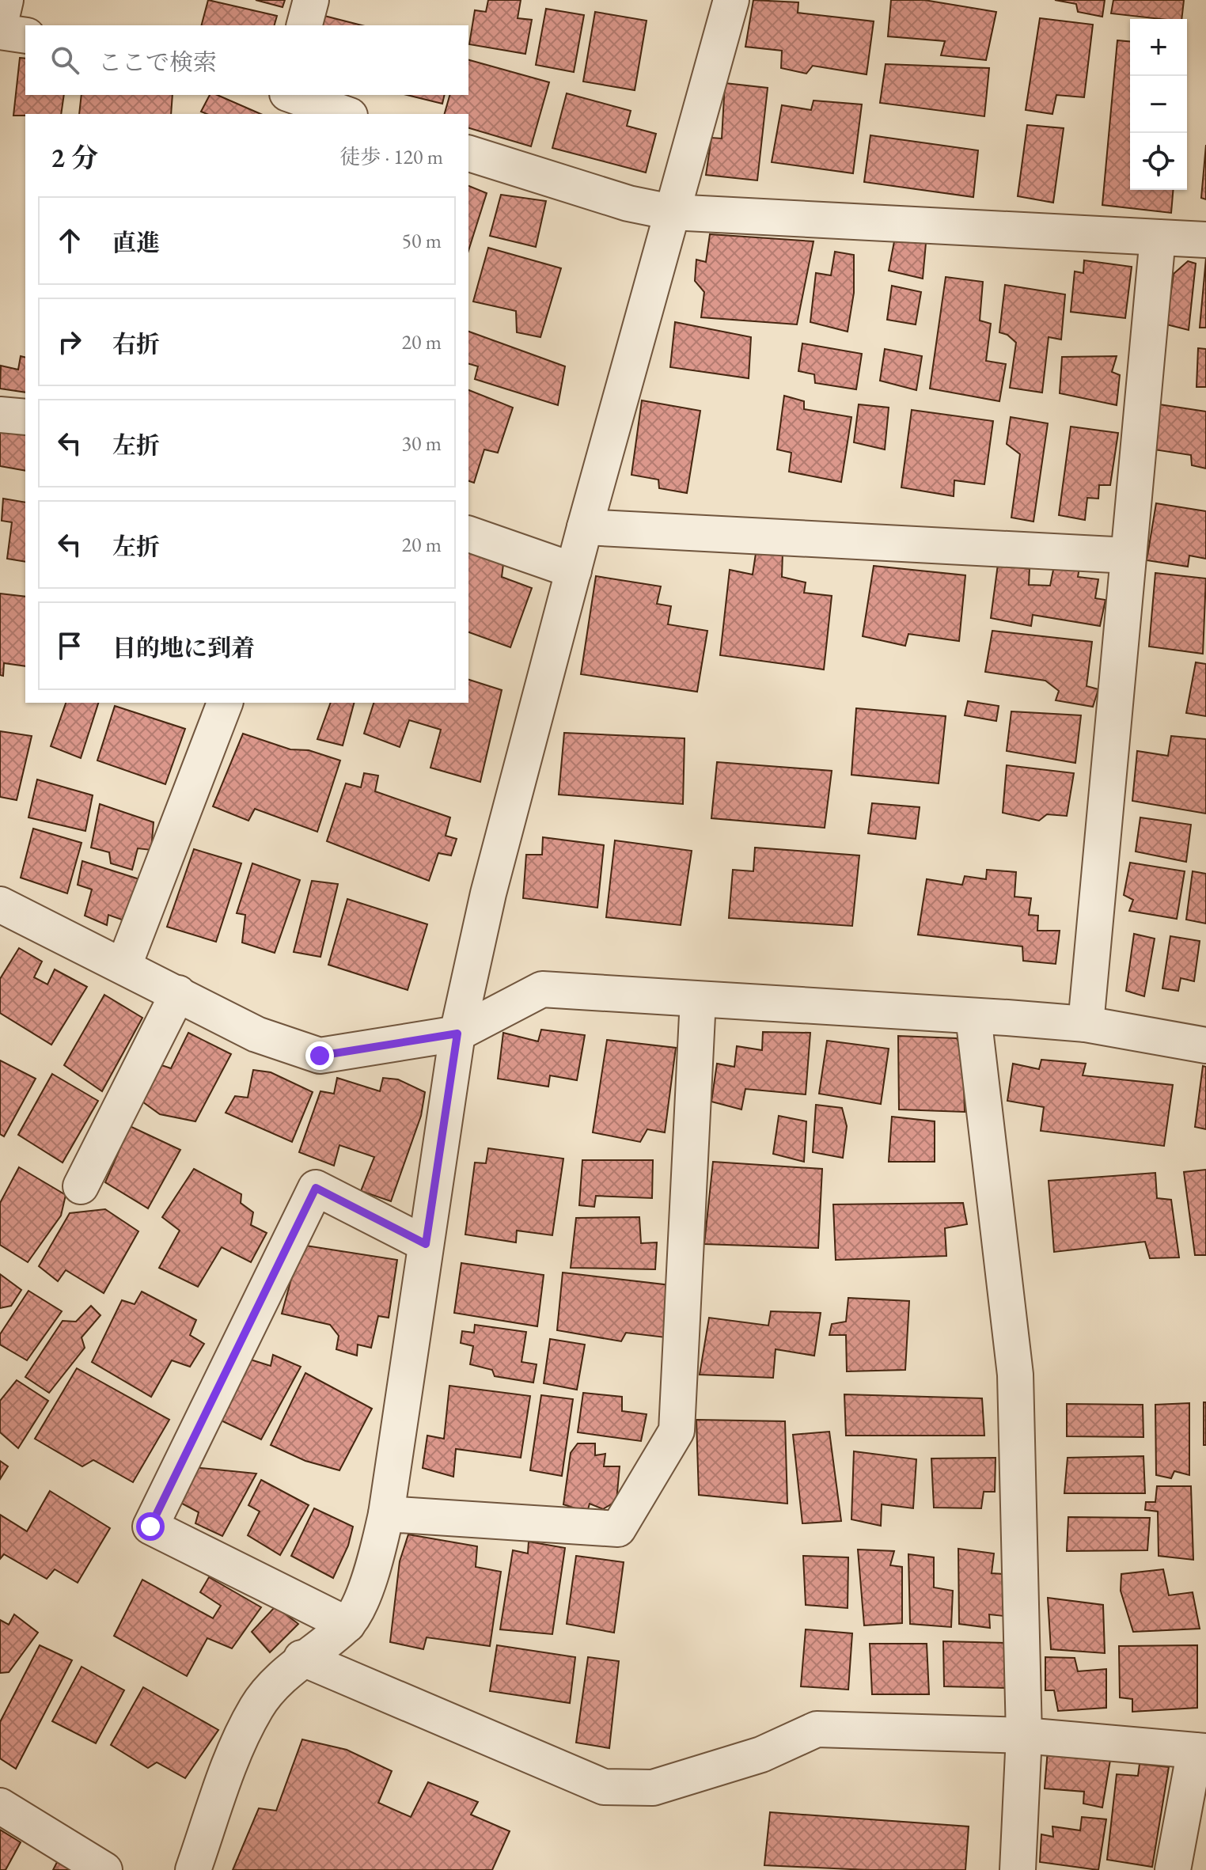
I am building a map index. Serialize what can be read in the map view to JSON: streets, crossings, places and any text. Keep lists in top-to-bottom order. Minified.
{"page":{"map_buttons":["+","−"],"search":"ここで検索","heading":["2 分","徒歩 · 120 m"],"list":[["直進","50 m"],["右折","20 m"],["左折","30 m"],["左折","20 m"],"目的地に到着"]}}
